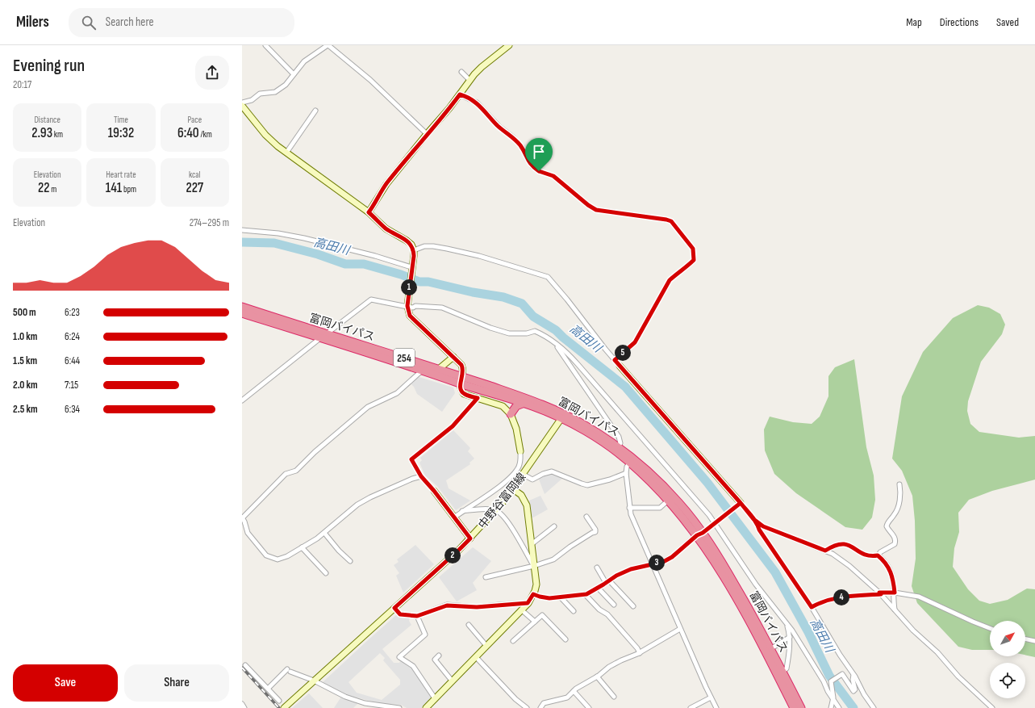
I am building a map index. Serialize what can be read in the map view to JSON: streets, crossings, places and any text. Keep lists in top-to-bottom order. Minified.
{"streets":{"highway":["富岡バイパス","254"],"main road":["中野谷富岡線"]},"crossings":[["富岡バイパス","中野谷富岡線"]],"water":["高田川"],"north":"top right","page":{"header":"Milers","search":"Search here","nav":["Map","Directions","Saved"],"heading":["Evening run","20:17"],"stats":[["Distance","2.93 km"],["Time","19:32"],["Pace","6:40 /km"],["Elevation","22 m"],["Heart rate","141 bpm"],["kcal","227"]],"chart":["Elevation","274–295 m"],"pins":["1","5","2","3","4"],"list":[{"name":"500 m","note":"6:23"},{"name":"1.0 km","note":"6:24"},{"name":"1.5 km","note":"6:44"},{"name":"2.0 km","note":"7:15"},{"name":"2.5 km","note":"6:34"}],"buttons":["Save","Share"]}}
